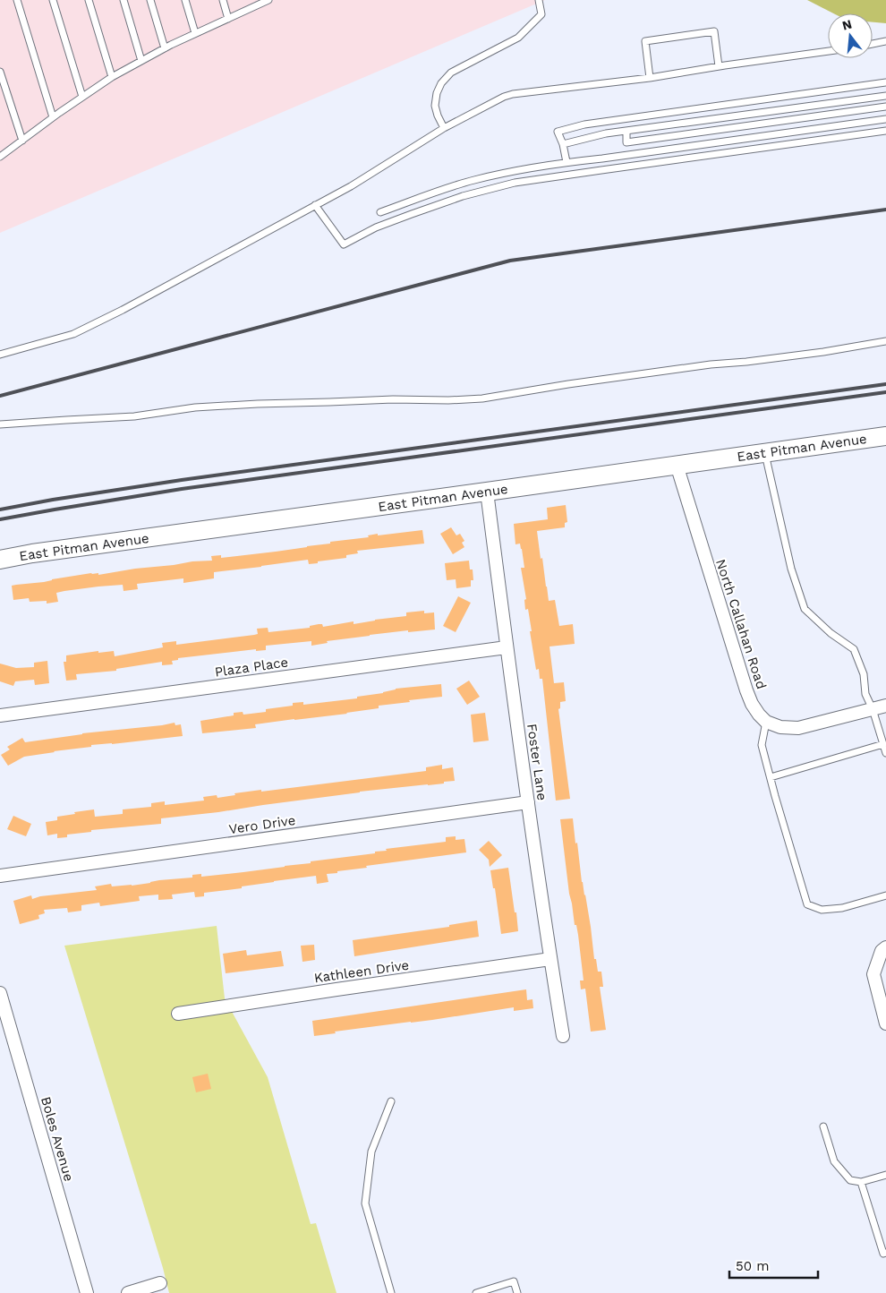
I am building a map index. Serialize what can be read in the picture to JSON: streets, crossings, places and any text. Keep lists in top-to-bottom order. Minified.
{"streets":{"street":["East Pitman Avenue","North Callahan Road","Plaza Place","Foster Lane","Vero Drive","Kathleen Drive","Boles Avenue"]},"crossings":[["East Pitman Avenue","North Callahan Road"],["East Pitman Avenue","Foster Lane"],["Plaza Place","Foster Lane"],["Foster Lane","Vero Drive"],["Foster Lane","Kathleen Drive"]],"scale_bar":"50 m","north":"top"}
